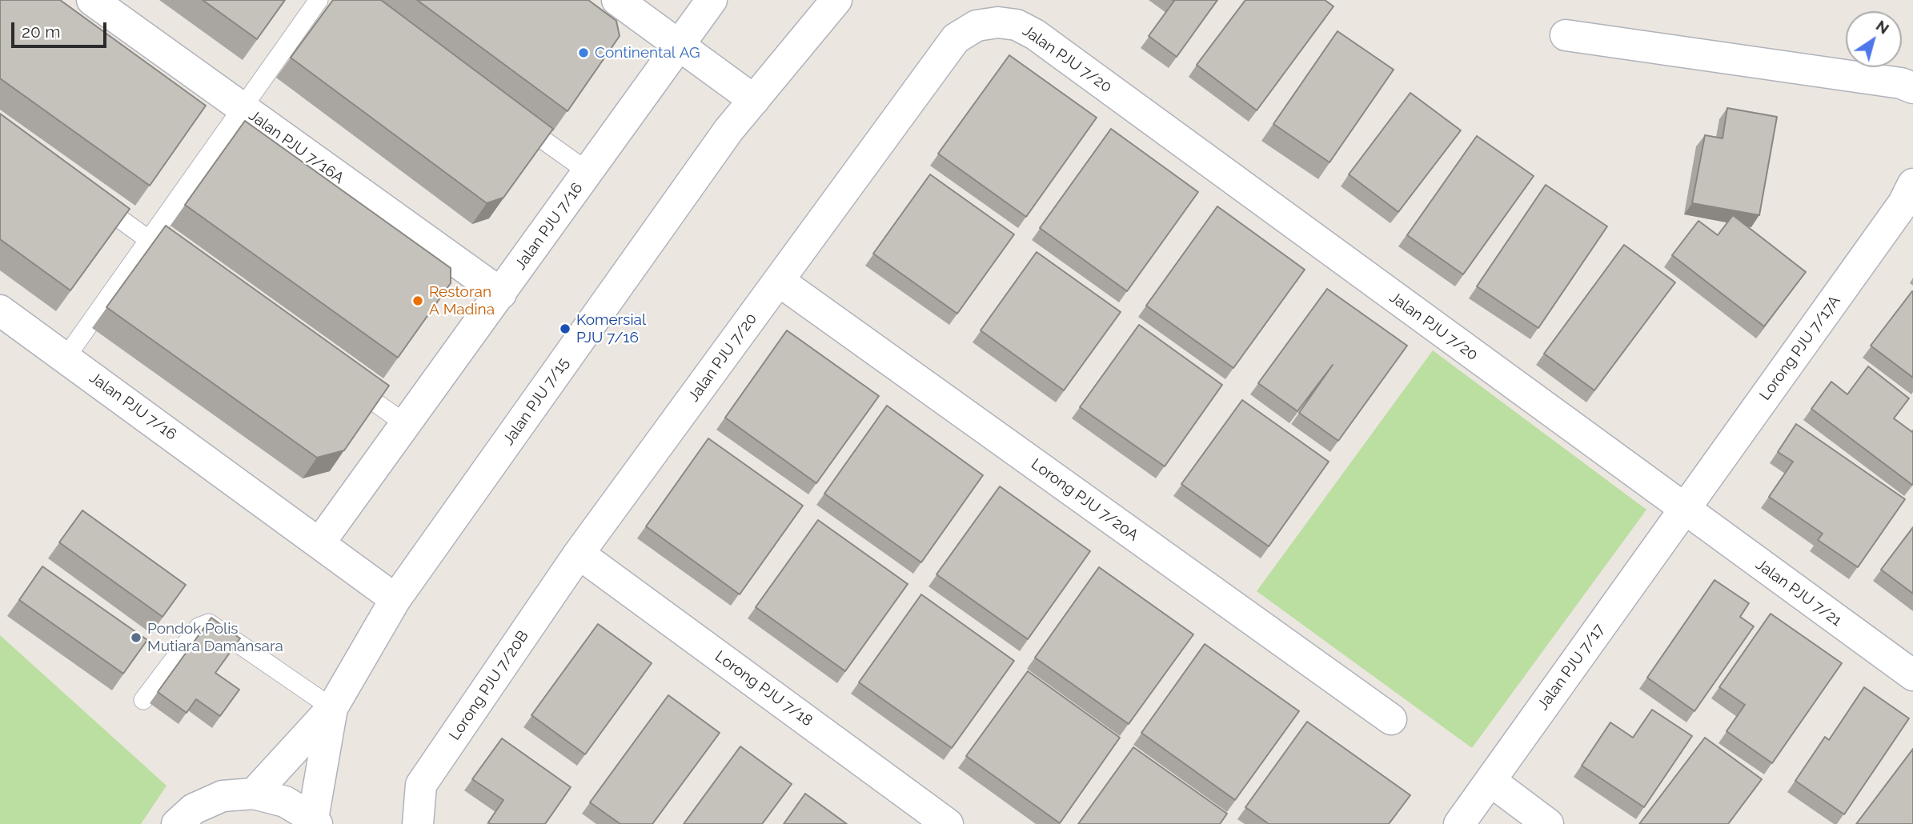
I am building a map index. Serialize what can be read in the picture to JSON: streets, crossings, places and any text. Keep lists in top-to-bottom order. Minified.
{"streets":{"street":["Jalan PJU 7/20","Jalan PJU 7/16A","Jalan PJU 7/16","Lorong PJU 7/17A","Jalan PJU 7/15","Lorong PJU 7/20A","Jalan PJU 7/21","Jalan PJU 7/17","Lorong PJU 7/20B","Lorong PJU 7/18"]},"crossings":[["Jalan PJU 7/20","Lorong PJU 7/17A"],["Jalan PJU 7/20","Lorong PJU 7/20A"],["Jalan PJU 7/20","Jalan PJU 7/21"],["Jalan PJU 7/20","Jalan PJU 7/17"],["Jalan PJU 7/20","Lorong PJU 7/20B"],["Jalan PJU 7/20","Lorong PJU 7/18"],["Jalan PJU 7/16A","Jalan PJU 7/16"],["Jalan PJU 7/16","Jalan PJU 7/15"],["Lorong PJU 7/17A","Jalan PJU 7/21"],["Lorong PJU 7/17A","Jalan PJU 7/17"],["Jalan PJU 7/21","Jalan PJU 7/17"],["Lorong PJU 7/20B","Lorong PJU 7/18"]],"places":["Continental AG","Restoran A Madina","Komersial PJU 7/16","Pondok Polis Mutiara Damansara"],"scale_bar":"20 m","north":"top right"}
